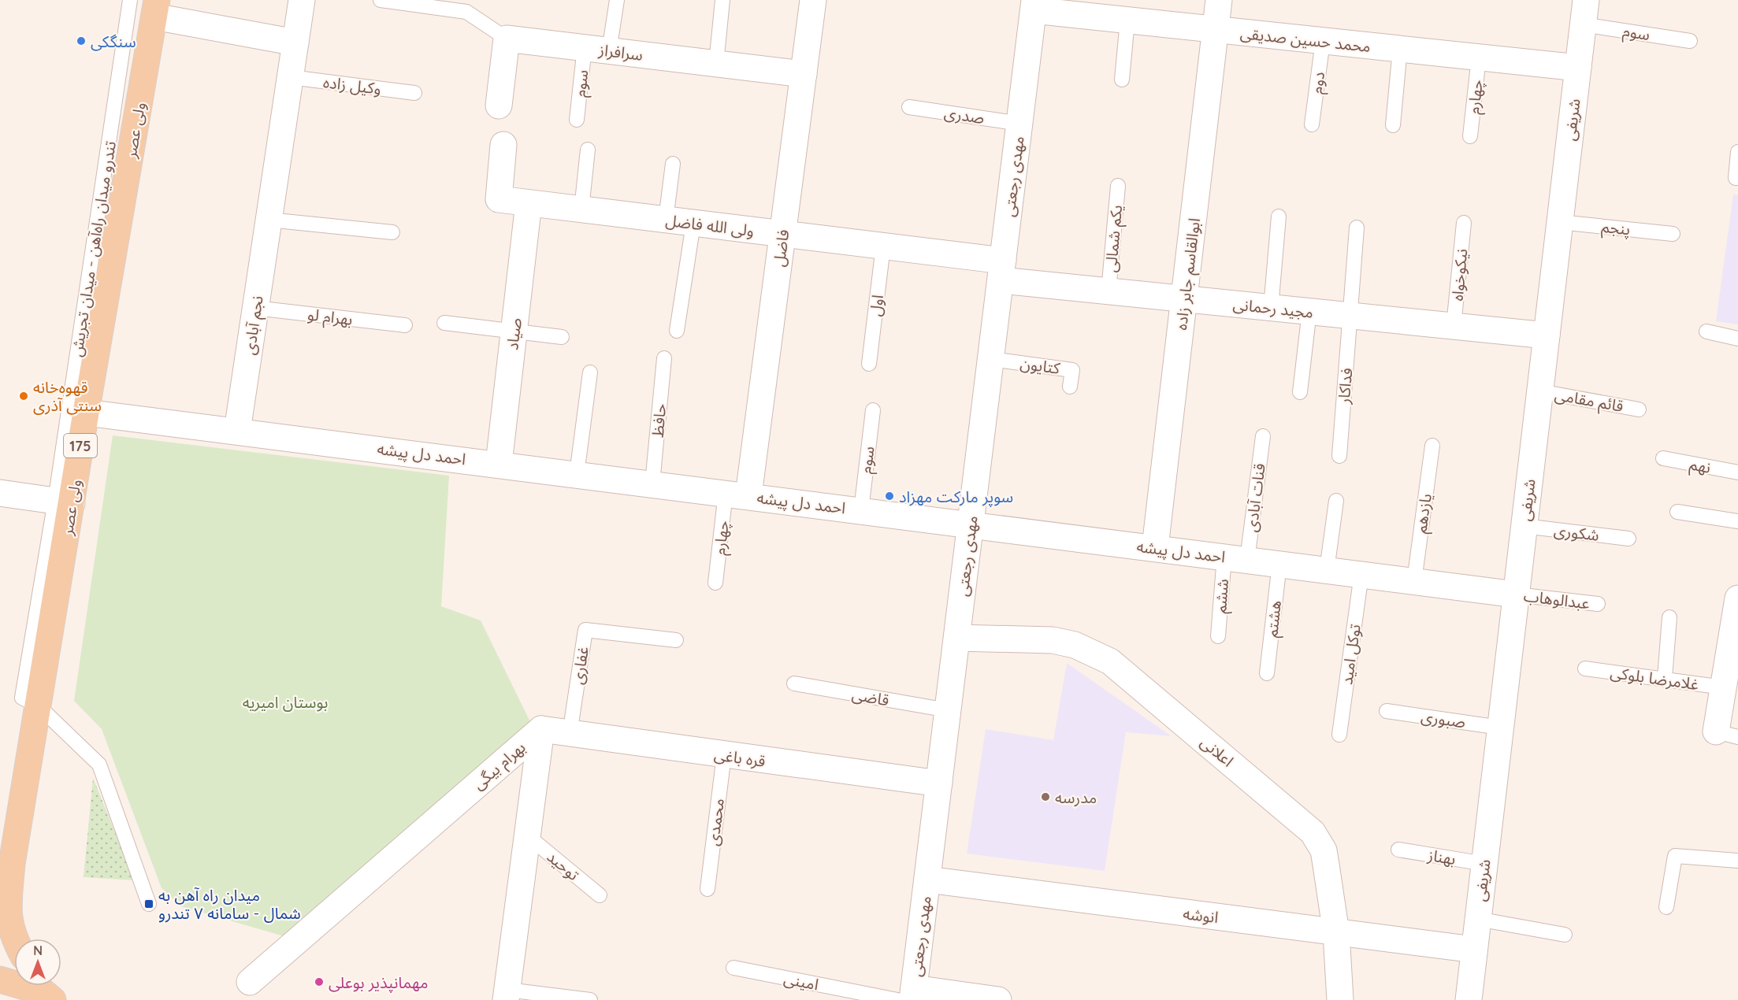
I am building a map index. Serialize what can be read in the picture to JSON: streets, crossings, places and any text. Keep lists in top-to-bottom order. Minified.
{"streets":{"main road":["ولی عصر","175"],"street":["محمد حسین صدیقی","سرافراز","شریفی","مهدی رجعتی","ولی الله فاضل","فاضل","ابوالقاسم جابر زاده","مجید رحمانی","نجم آبادی","صیاد","احمد دل پیشه","اعلانی","قره باغی","بهرام بیگی","انوشه"],"lane":["سوم","دوم","وکیل زاده","چهارم","صدری","پنجم","یکم شمالی","تندرو میدان راه‌آهن - میدان تجریش","نیکوخواه","اول","بهرام لو","کتایون","فداکار","قائم مقامی","حافظ","نهم","قنات آبادی","یازدهم","شکوری","ششم","عبدالوهاب","هشتم","توکل امید","غفاری","غلامرضا بلوکی","قاضی","صبوری","محمدی","بهناز","توحید","امینی"]},"crossings":[["سوم","سرافراز"],["سوم","شریفی"],["سوم","احمد دل پیشه"],["محمد حسین صدیقی","دوم"],["محمد حسین صدیقی","چهارم"],["محمد حسین صدیقی","شریفی"],["محمد حسین صدیقی","مهدی رجعتی"],["محمد حسین صدیقی","ابوالقاسم جابر زاده"],["سرافراز","فاضل"],["وکیل زاده","نجم آبادی"],["چهارم","فاضل"],["چهارم","احمد دل پیشه"],["صدری","مهدی رجعتی"],["شریفی","پنجم"],["شریفی","مجید رحمانی"],["شریفی","قائم مقامی"],["شریفی","احمد دل پیشه"],["شریفی","شکوری"],["شریفی","عبدالوهاب"],["شریفی","صبوری"],["شریفی","بهناز"],["شریفی","انوشه"],["ولی عصر","تندرو میدان راه‌آهن - میدان تجریش"],["ولی عصر","احمد دل پیشه"],["مهدی رجعتی","ولی الله فاضل"],["مهدی رجعتی","مجید رحمانی"],["مهدی رجعتی","کتایون"],["مهدی رجعتی","احمد دل پیشه"],["مهدی رجعتی","قاضی"],["مهدی رجعتی","اعلانی"],["مهدی رجعتی","قره باغی"],["مهدی رجعتی","انوشه"],["مهدی رجعتی","امینی"],["ولی الله فاضل","فاضل"],["ولی الله فاضل","اول"],["ولی الله فاضل","مجید رحمانی"],["ولی الله فاضل","صیاد"],["یکم شمالی","مجید رحمانی"],["فاضل","احمد دل پیشه"],["ابوالقاسم جابر زاده","مجید رحمانی"],["ابوالقاسم جابر زاده","احمد دل پیشه"],["نیکوخواه","مجید رحمانی"],["مجید رحمانی","فداکار"],["بهرام لو","نجم آبادی"],["نجم آبادی","احمد دل پیشه"],["صیاد","احمد دل پیشه"],["حافظ","احمد دل پیشه"],["احمد دل پیشه","قنات آبادی"],["احمد دل پیشه","یازدهم"],["احمد دل پیشه","ششم"],["احمد دل پیشه","عبدالوهاب"],["احمد دل پیشه","هشتم"],["احمد دل پیشه","توکل امید"],["قنات آبادی","ششم"],["غفاری","قره باغی"],["اعلانی","انوشه"],["قره باغی","بهرام بیگی"],["قره باغی","محمدی"],["بهرام بیگی","توحید"]],"parks":["بوستان امیریه"],"places":{"other":["سنگکی","قهوه‌خانه سنتی آذری","سوپر مارکت مهزاد","مدرسه","مهمانپذیر بوعلی"],"transit":["میدان راه آهن به شمال - سامانه ۷ تندرو"]},"north":"top"}
